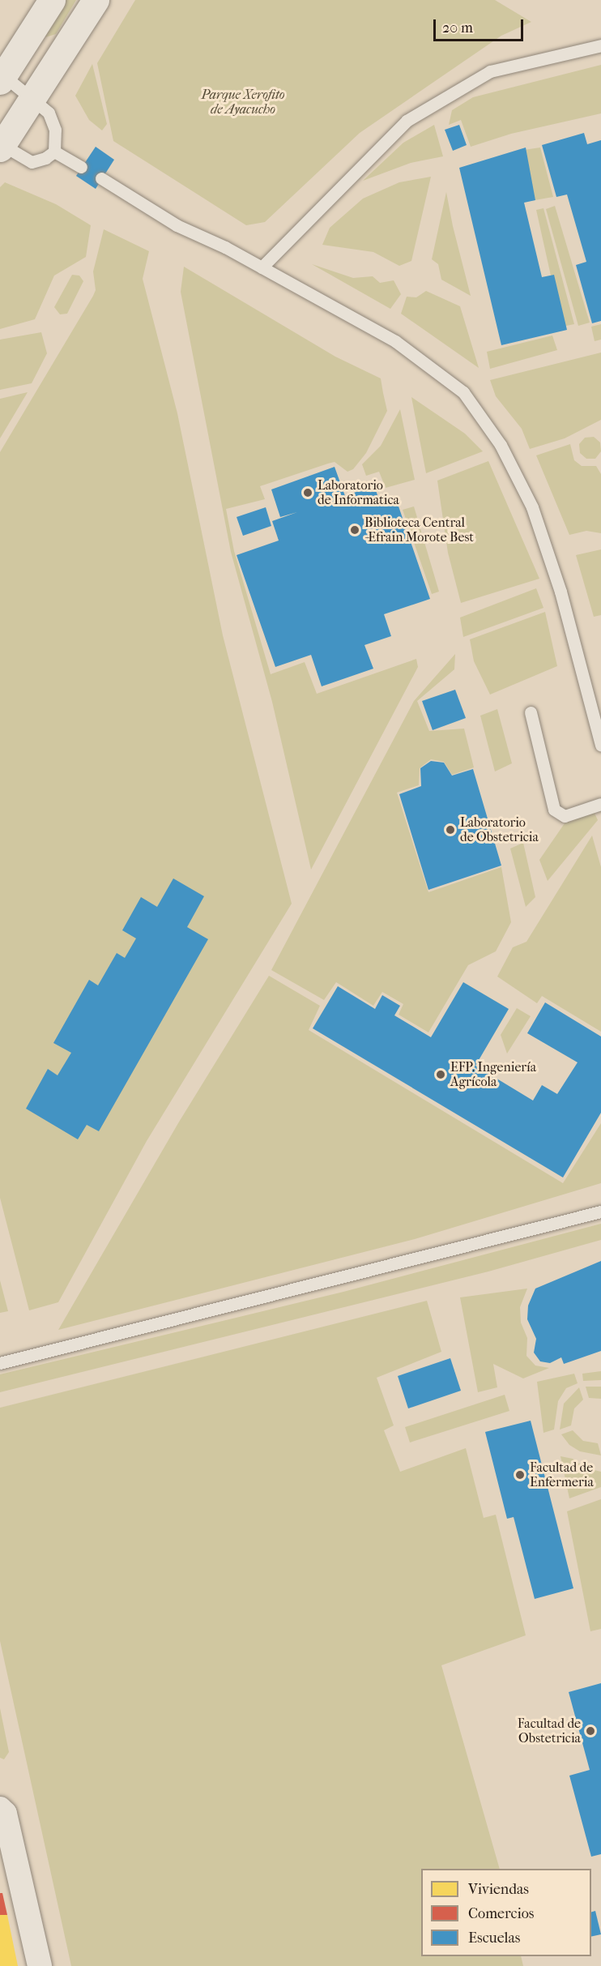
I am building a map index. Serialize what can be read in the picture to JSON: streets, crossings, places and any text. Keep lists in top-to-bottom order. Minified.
{"parks":["Parque Xerofito de Ayacucho"],"places":["Laboratorio de Informatica","Biblioteca Central -Efrain Morote Best","Laboratorio de Obstetricia","EFP. Ingeniería Agrícola","Facultad de Enfermeria","Facultad de Obstetricia"],"legend":["Viviendas","Comercios","Escuelas"],"scale_bar":"20 m"}
